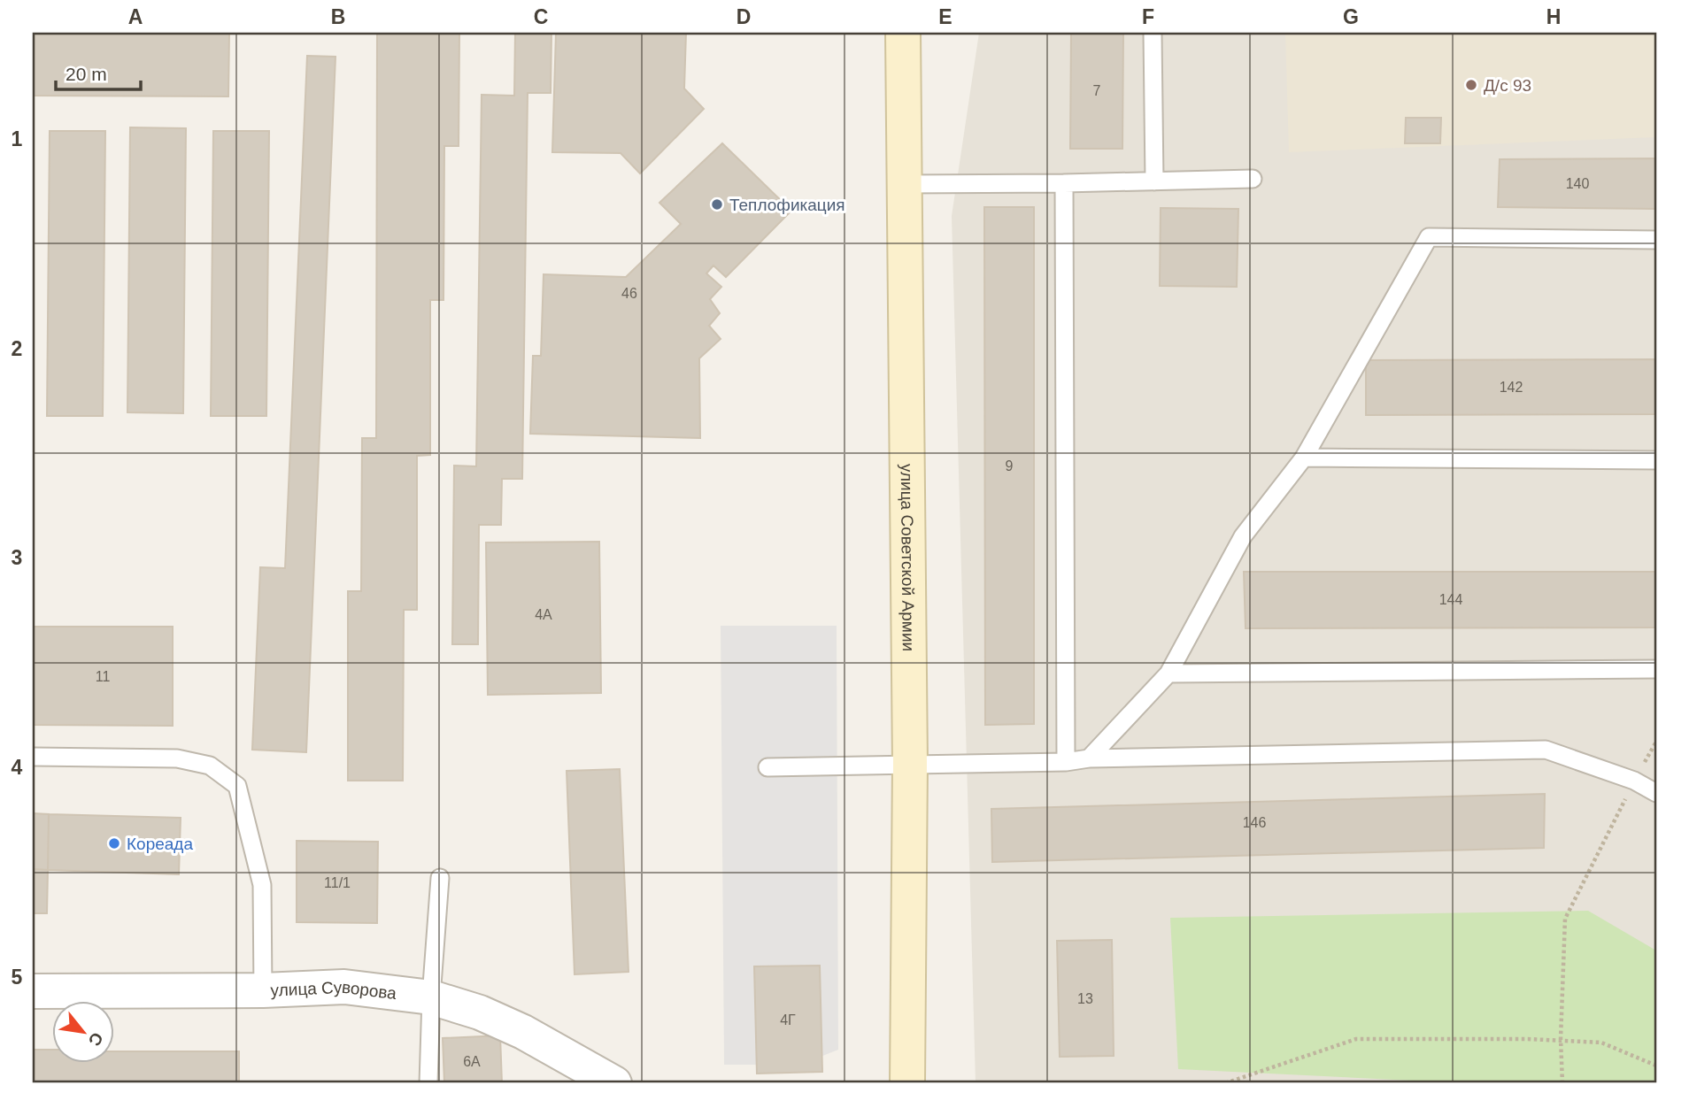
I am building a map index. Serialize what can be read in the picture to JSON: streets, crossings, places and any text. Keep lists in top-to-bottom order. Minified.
{"streets":{"main road":["улица Советской Армии"],"street":["улица Суворова"]},"places":["Д/с 93","Теплофикация","Кореада"],"house_numbers":["7","140","46","142","9","144","4А","11","146","11/1","13","4Г","6А"],"scale_bar":"20 m","north":"bottom right","grid":{"columns":["A","B","C","D","E","F","G","H"],"rows":["1","2","3","4","5"]}}
